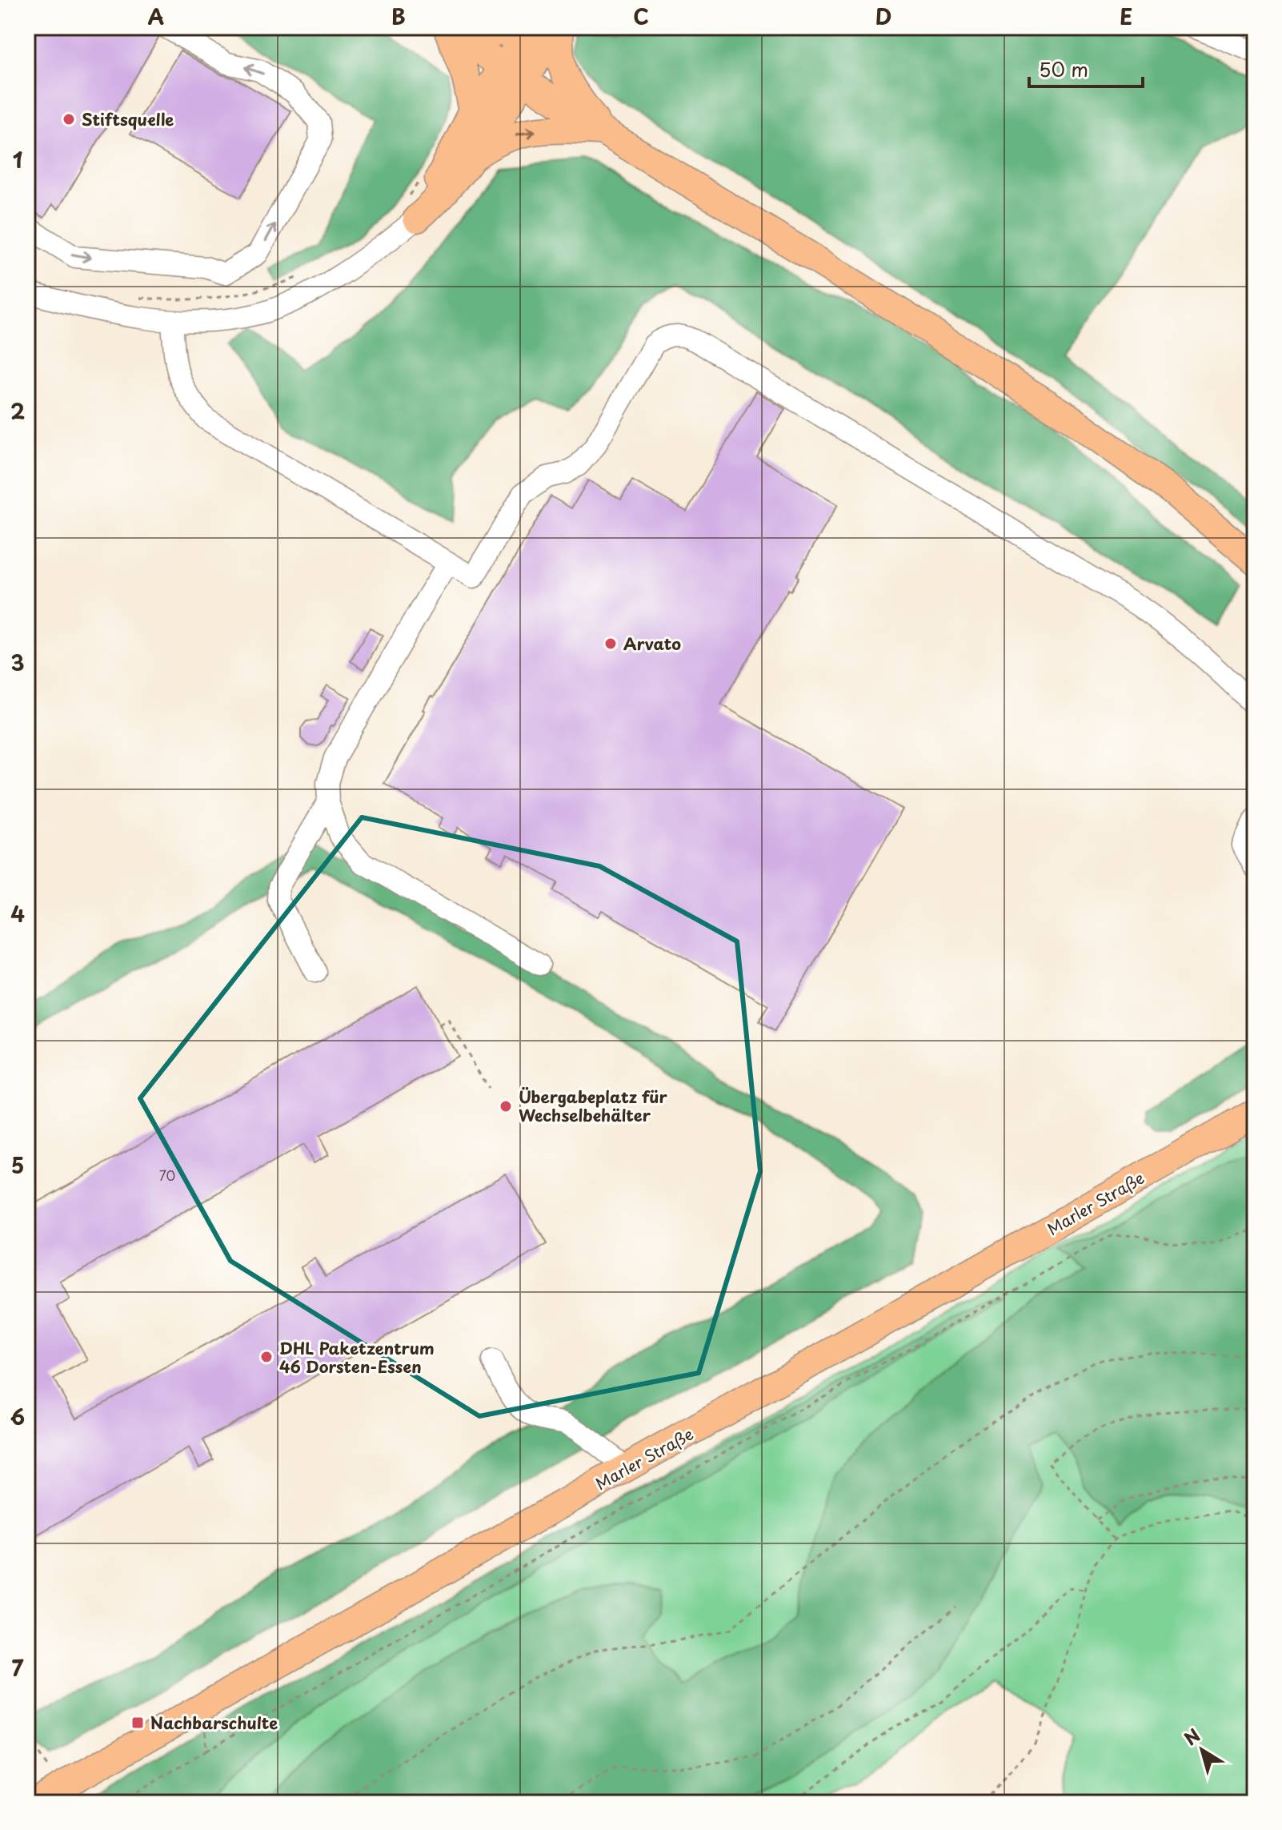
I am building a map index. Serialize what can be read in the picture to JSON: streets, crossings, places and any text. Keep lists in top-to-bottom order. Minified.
{"streets":{"main road":["Marler Straße"]},"places":{"other":["Stiftsquelle","Arvato","Übergabeplatz für Wechselbehälter","DHL Paketzentrum 46 Dorsten-Essen"],"transit":["Nachbarschulte"]},"house_numbers":["70"],"scale_bar":"50 m","north":"top left","grid":{"columns":["A","B","C","D","E"],"rows":["1","2","3","4","5","6","7"]}}
